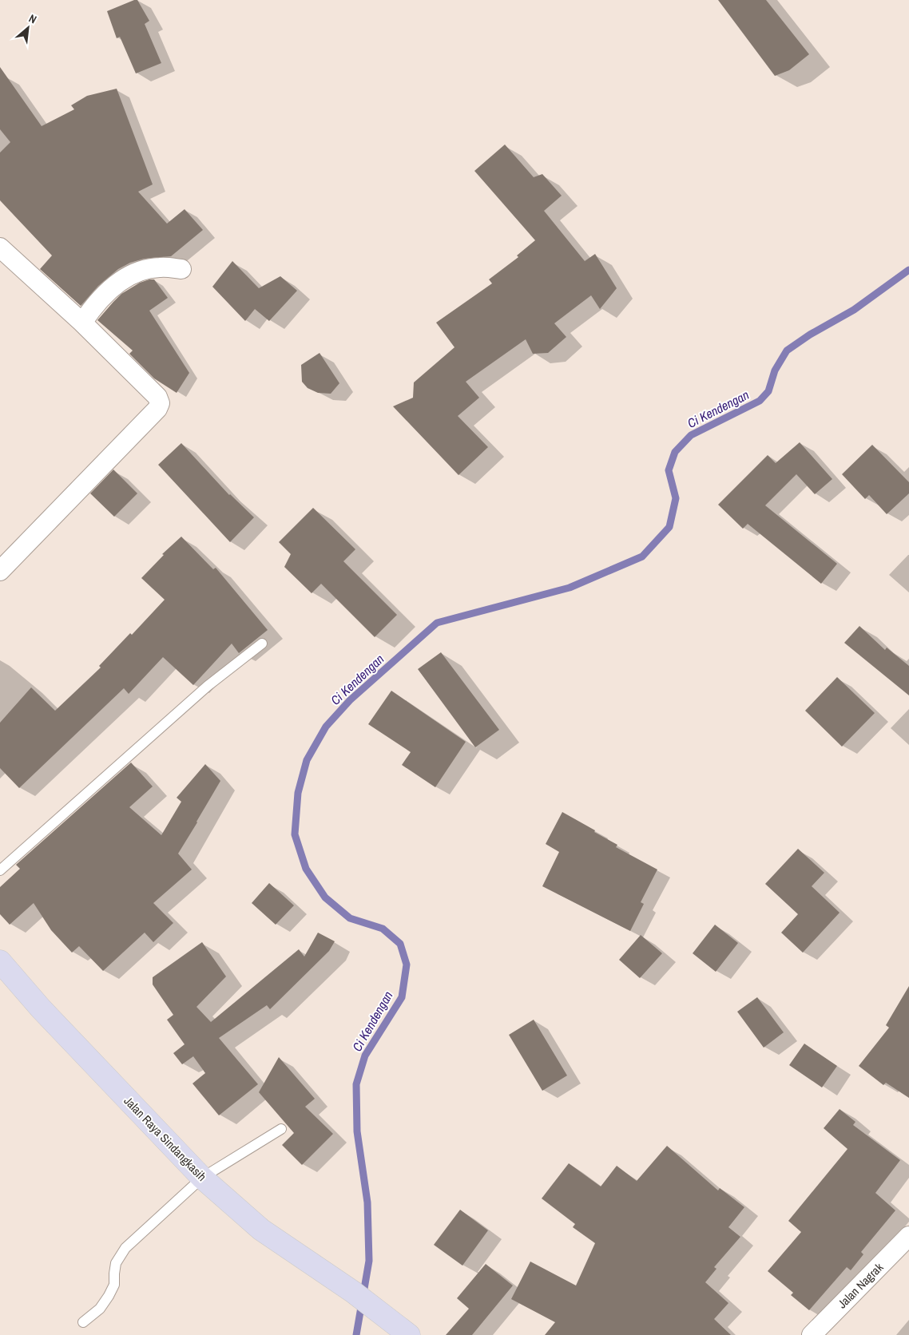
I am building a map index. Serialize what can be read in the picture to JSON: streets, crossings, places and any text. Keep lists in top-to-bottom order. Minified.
{"streets":{"highway":["Jalan Raya Sindangkasih"],"street":["Jalan Nagrak"]},"water":["Ci Kendengan"],"north":"top right"}
